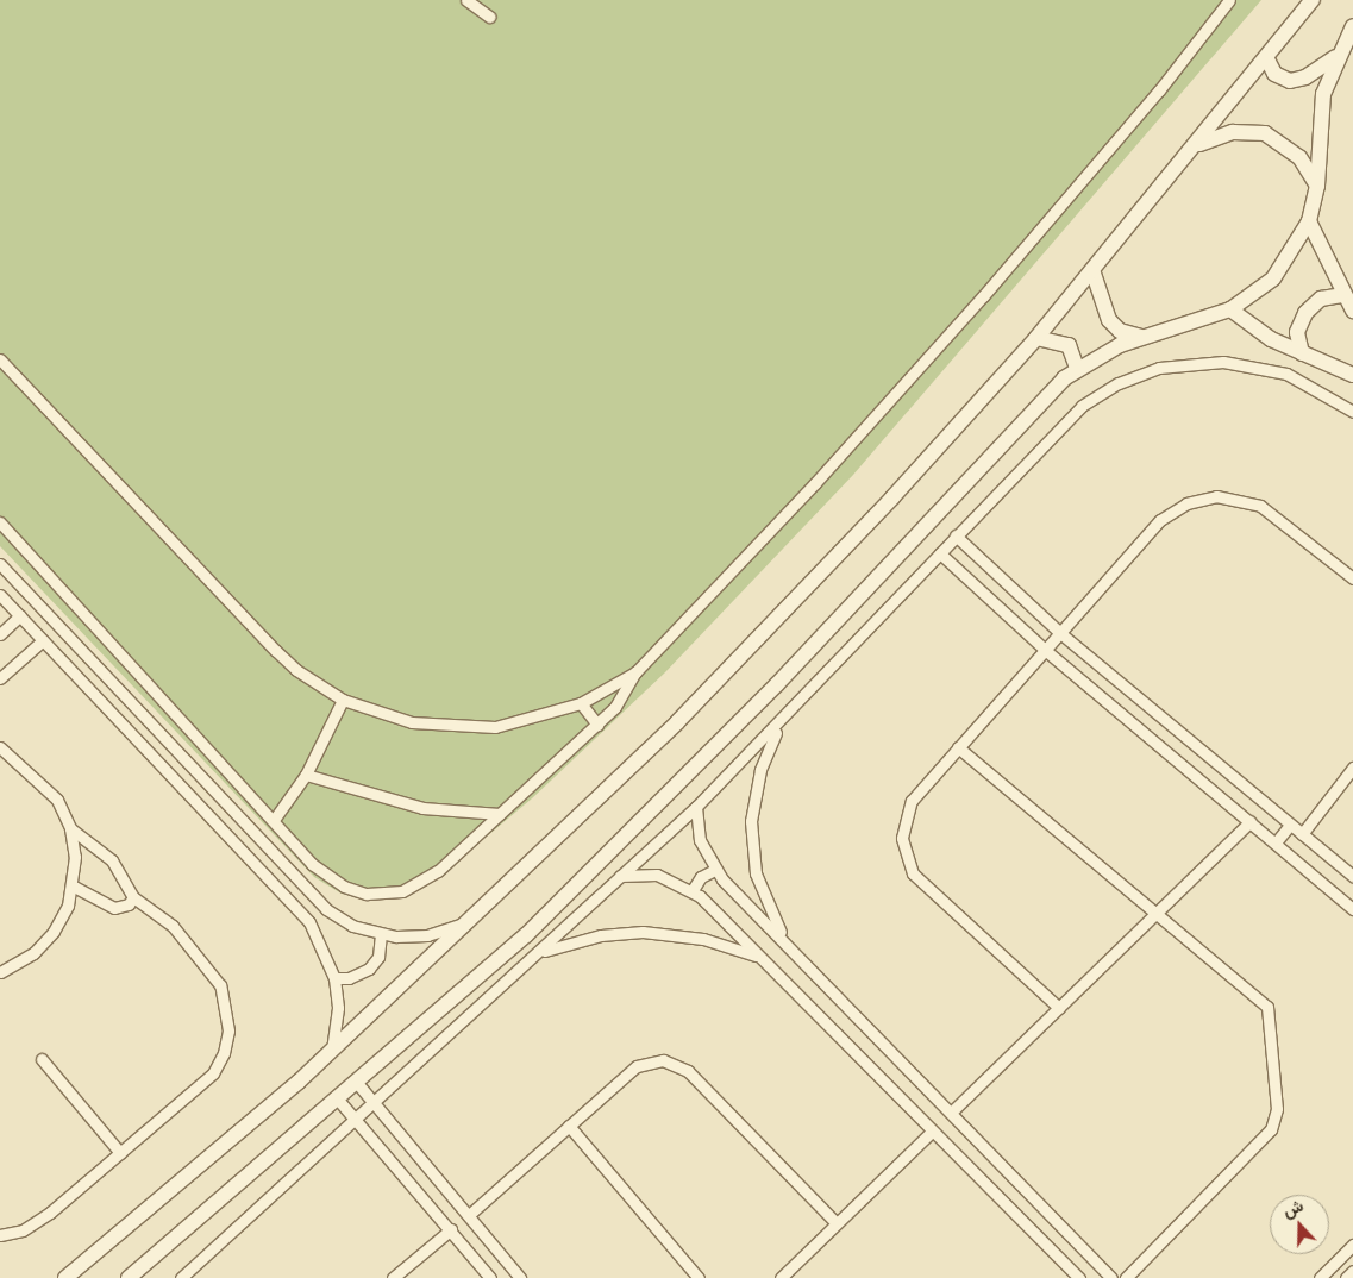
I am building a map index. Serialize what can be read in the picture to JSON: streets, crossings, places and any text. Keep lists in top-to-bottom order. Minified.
{"north":"top"}
